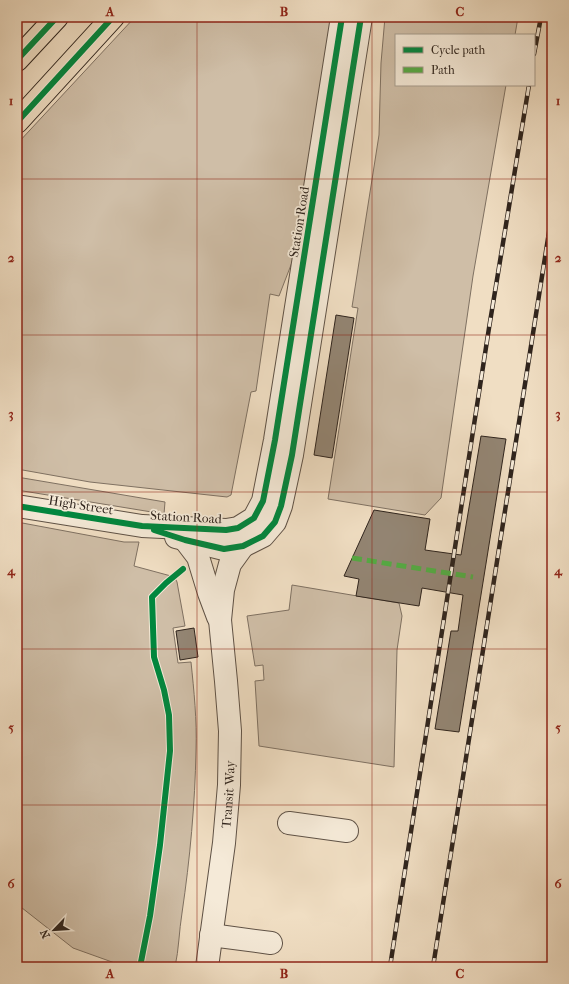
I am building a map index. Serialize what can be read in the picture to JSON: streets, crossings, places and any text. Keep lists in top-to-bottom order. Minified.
{"streets":{"street":["Station Road","High Street","Transit Way"]},"crossings":[["Station Road","High Street"],["Station Road","Transit Way"]],"legend":["Cycle path","Path"],"north":"bottom left","grid":{"columns":["A","B","C"],"rows":["1","2","3","4","5","6"]}}
